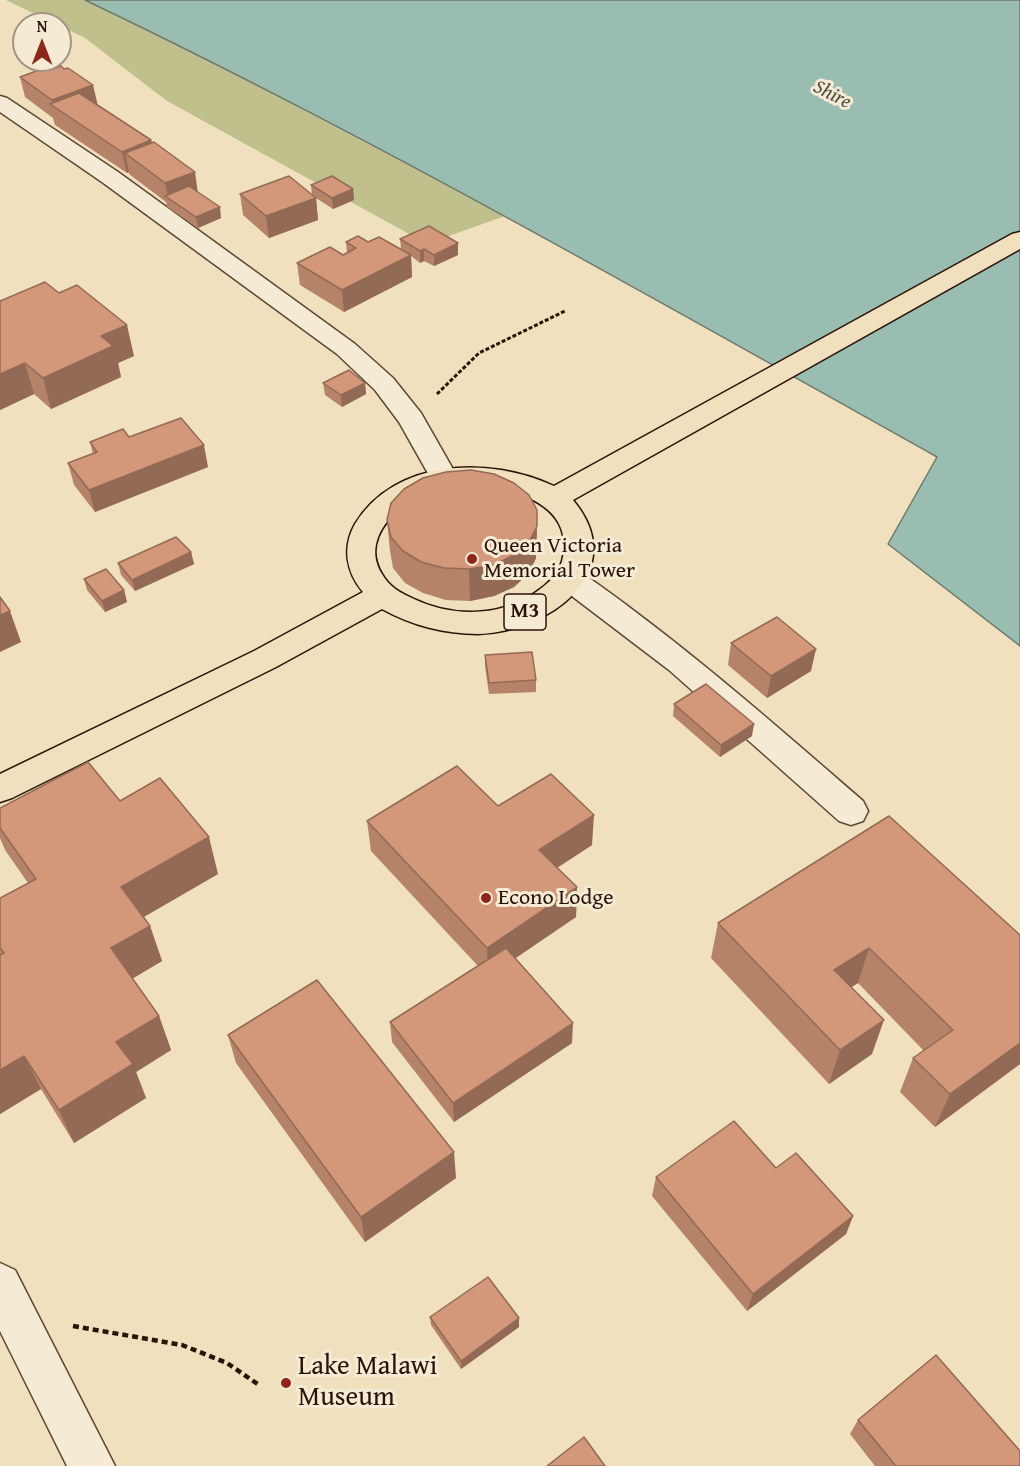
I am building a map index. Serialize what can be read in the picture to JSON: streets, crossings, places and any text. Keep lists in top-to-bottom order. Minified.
{"streets":{"highway":["M3"]},"water":["Shire"],"places":["Queen Victoria Memorial Tower","Econo Lodge","Lake Malawi Museum"],"north":"top"}
